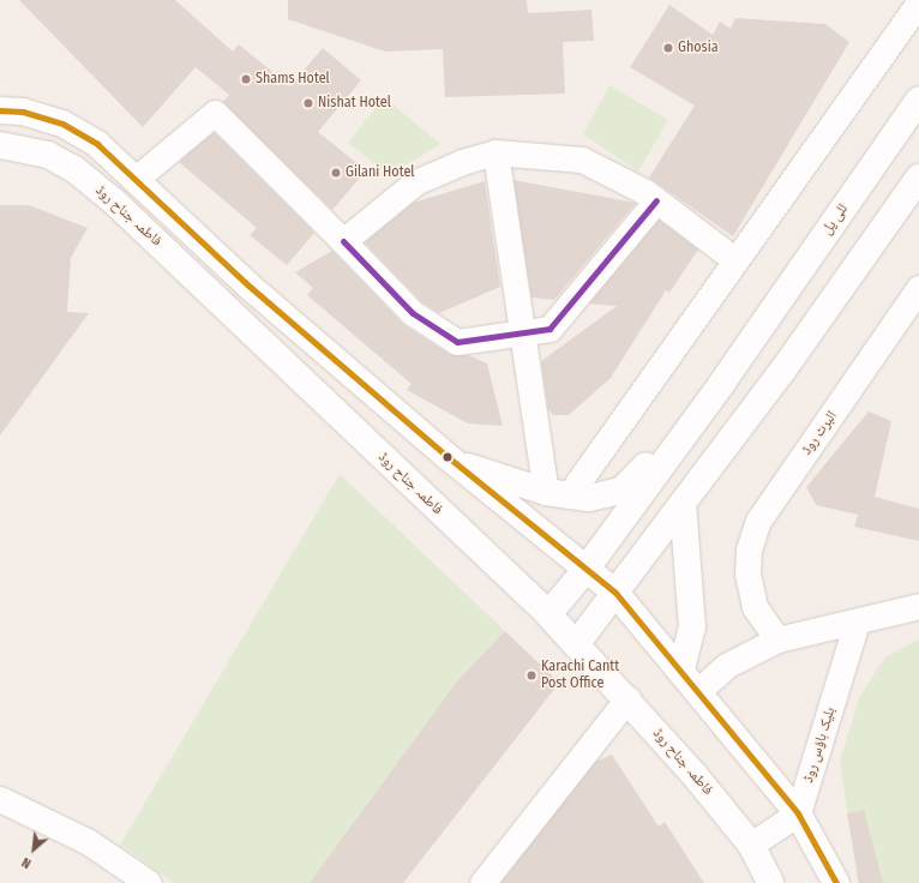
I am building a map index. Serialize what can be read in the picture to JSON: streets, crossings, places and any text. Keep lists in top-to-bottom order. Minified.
{"streets":{"main road":["فاطمہ جناح روڈ","للی پل"],"street":["البرٹ روڈ","بلیک ہاؤس روڈ"]},"crossings":[["فاطمہ جناح روڈ","بلیک ہاؤس روڈ"]],"places":["Ghosia","Shams Hotel","Nishat Hotel","Gilani Hotel","Karachi Cantt Post Office"],"north":"bottom left"}
